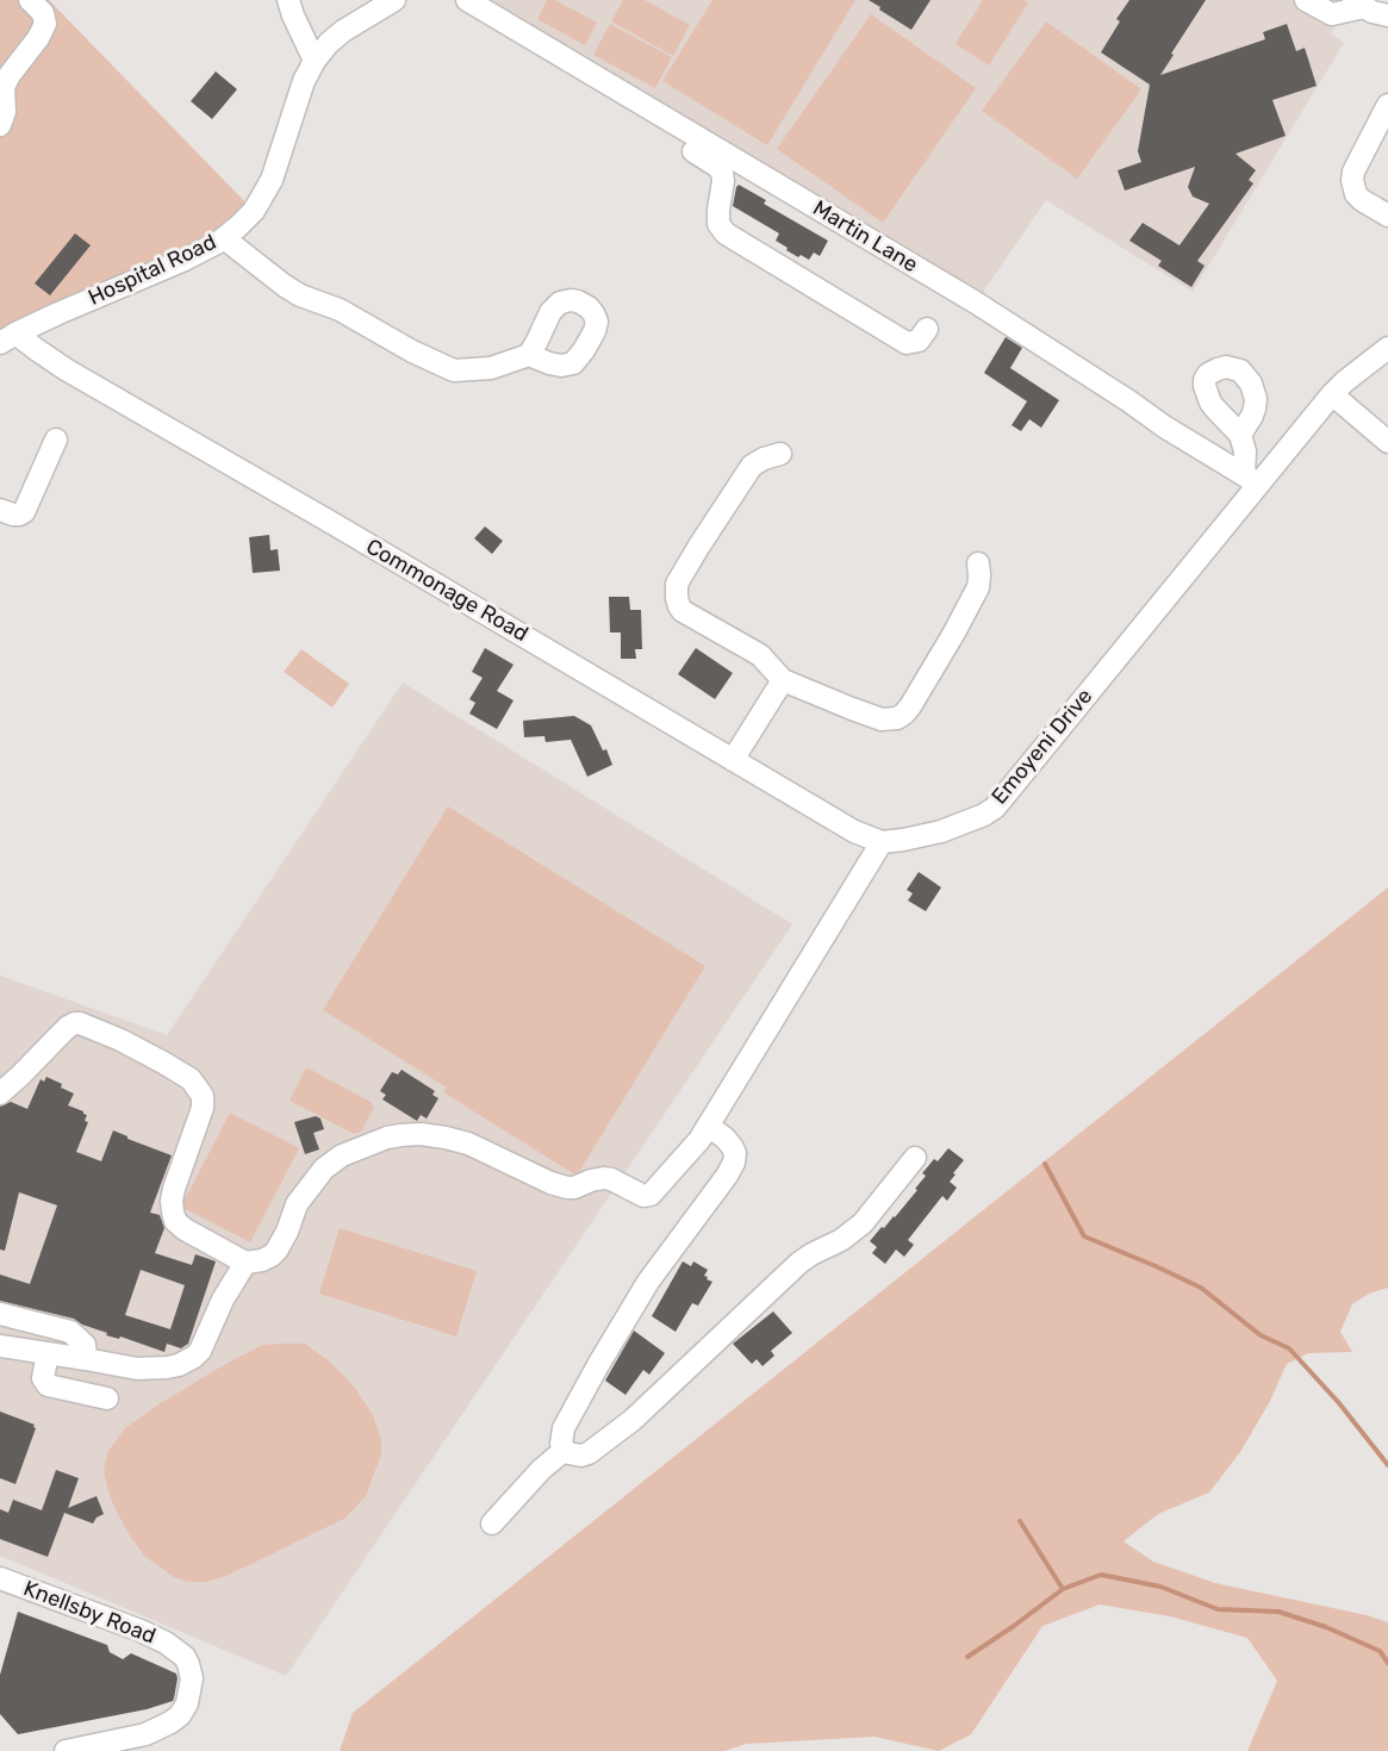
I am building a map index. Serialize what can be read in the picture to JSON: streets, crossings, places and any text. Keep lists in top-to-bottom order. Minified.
{"streets":{"street":["Martin Lane","Hospital Road","Commonage Road","Emoyeni Drive","Knellsby Road"]},"crossings":[["Martin Lane","Emoyeni Drive"],["Hospital Road","Commonage Road"],["Commonage Road","Emoyeni Drive"]]}
